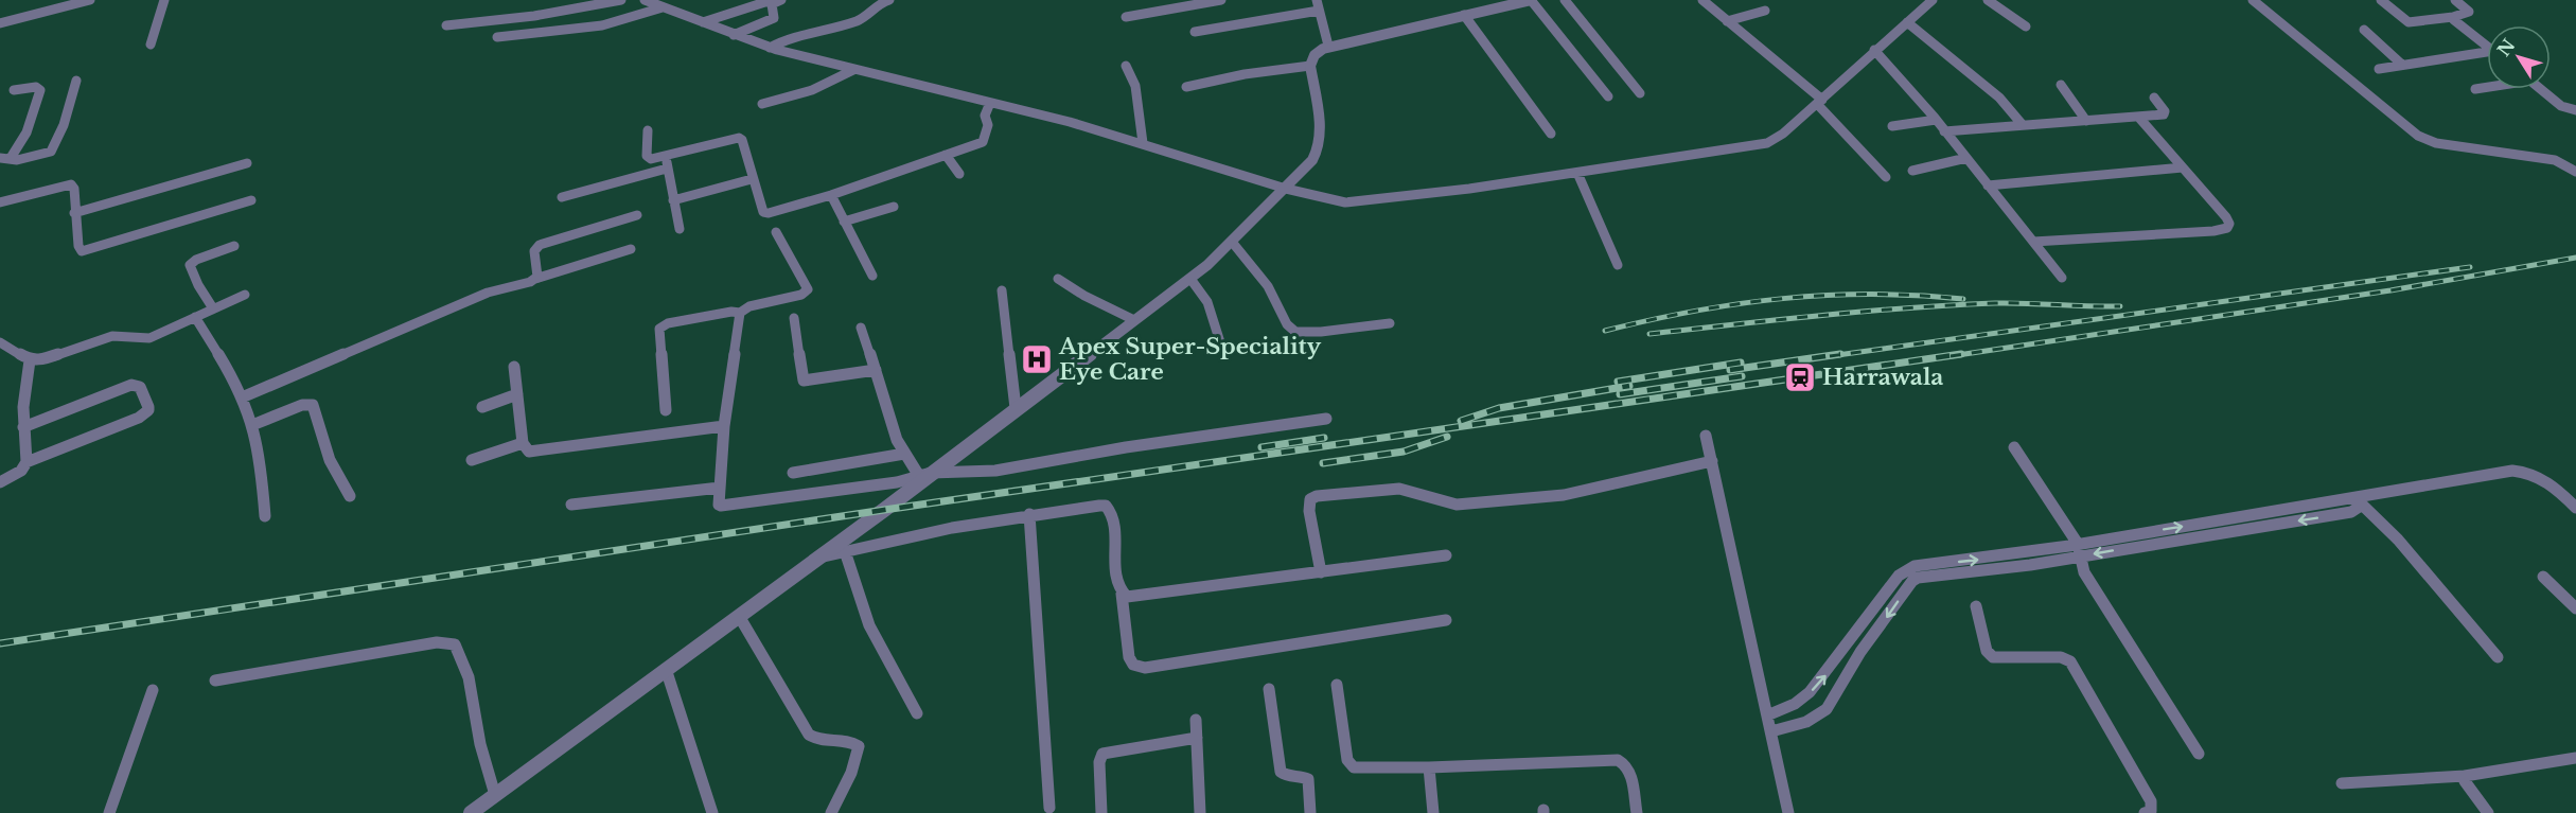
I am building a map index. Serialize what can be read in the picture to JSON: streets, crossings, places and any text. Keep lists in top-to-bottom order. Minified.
{"places":{"hospital":["Apex Super-Speciality Eye Care"],"station":["Harrawala"]},"north":"top left"}
